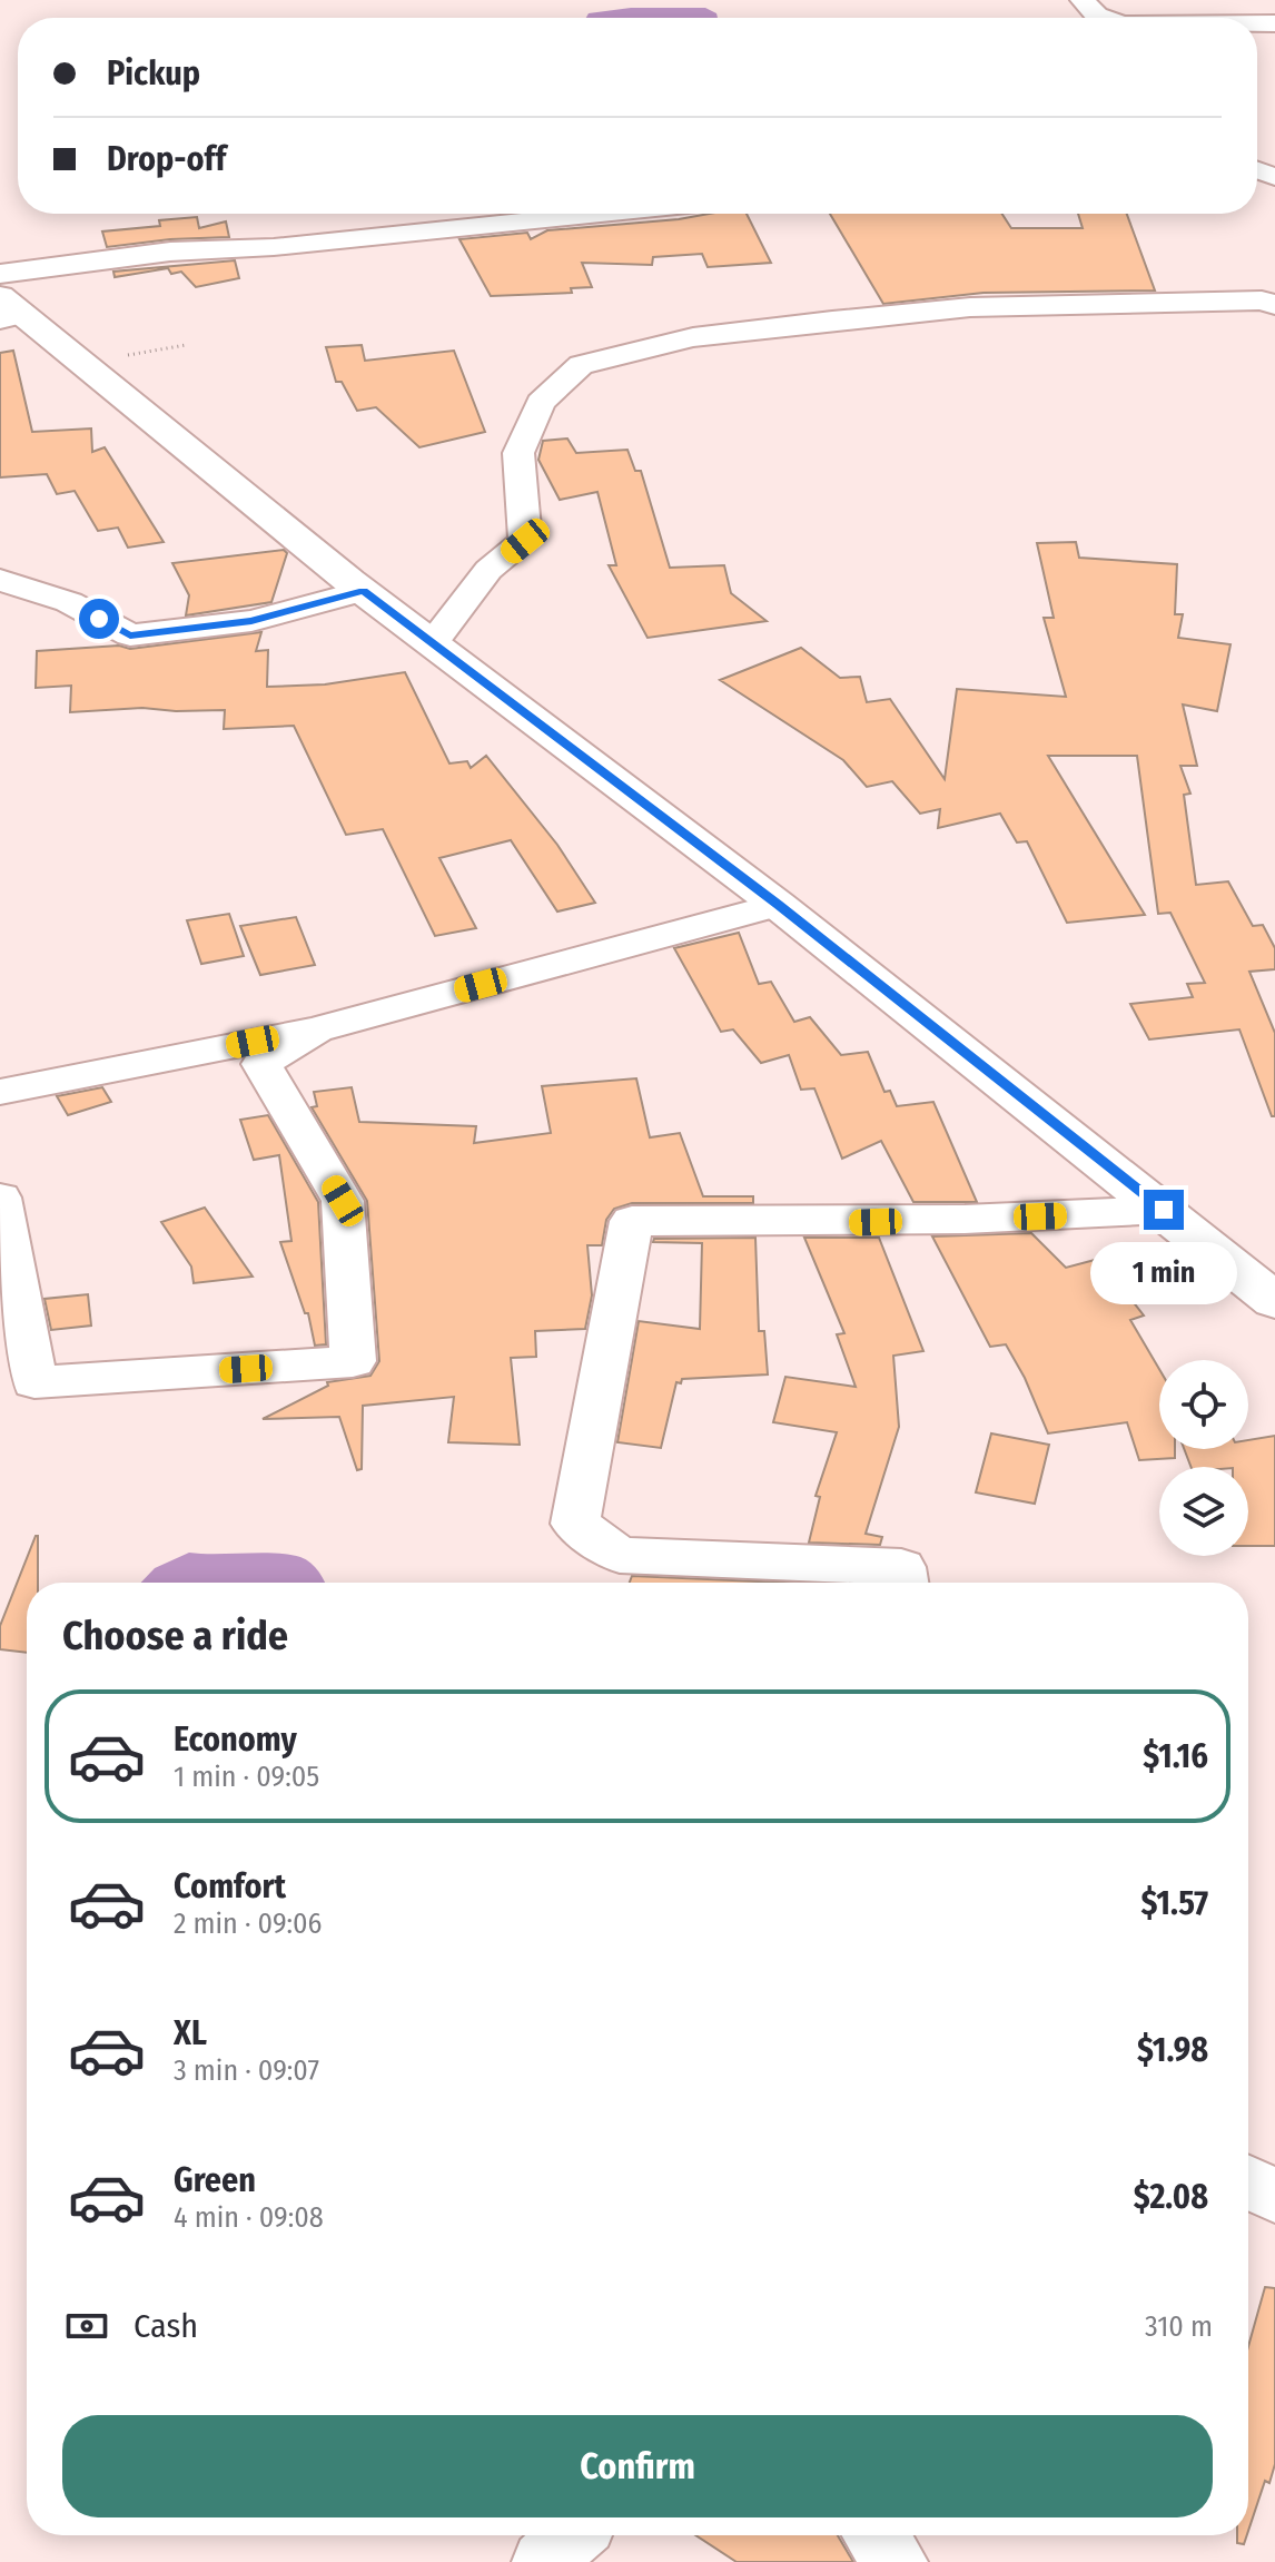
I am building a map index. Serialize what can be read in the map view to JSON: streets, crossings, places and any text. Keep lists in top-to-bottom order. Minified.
{"page":{"banner":["Pickup","Drop-off"],"bubble":"1 min","heading":"Choose a ride","list":[{"name":"Economy","note":"1 min · 09:05","value":"$1.16"},{"name":"Comfort","note":"2 min · 09:06","value":"$1.57"},{"name":"XL","note":"3 min · 09:07","value":"$1.98"},{"name":"Green","note":"4 min · 09:08","value":"$2.08"}],"pay":["Cash","310 m"],"buttons":"Confirm"}}
